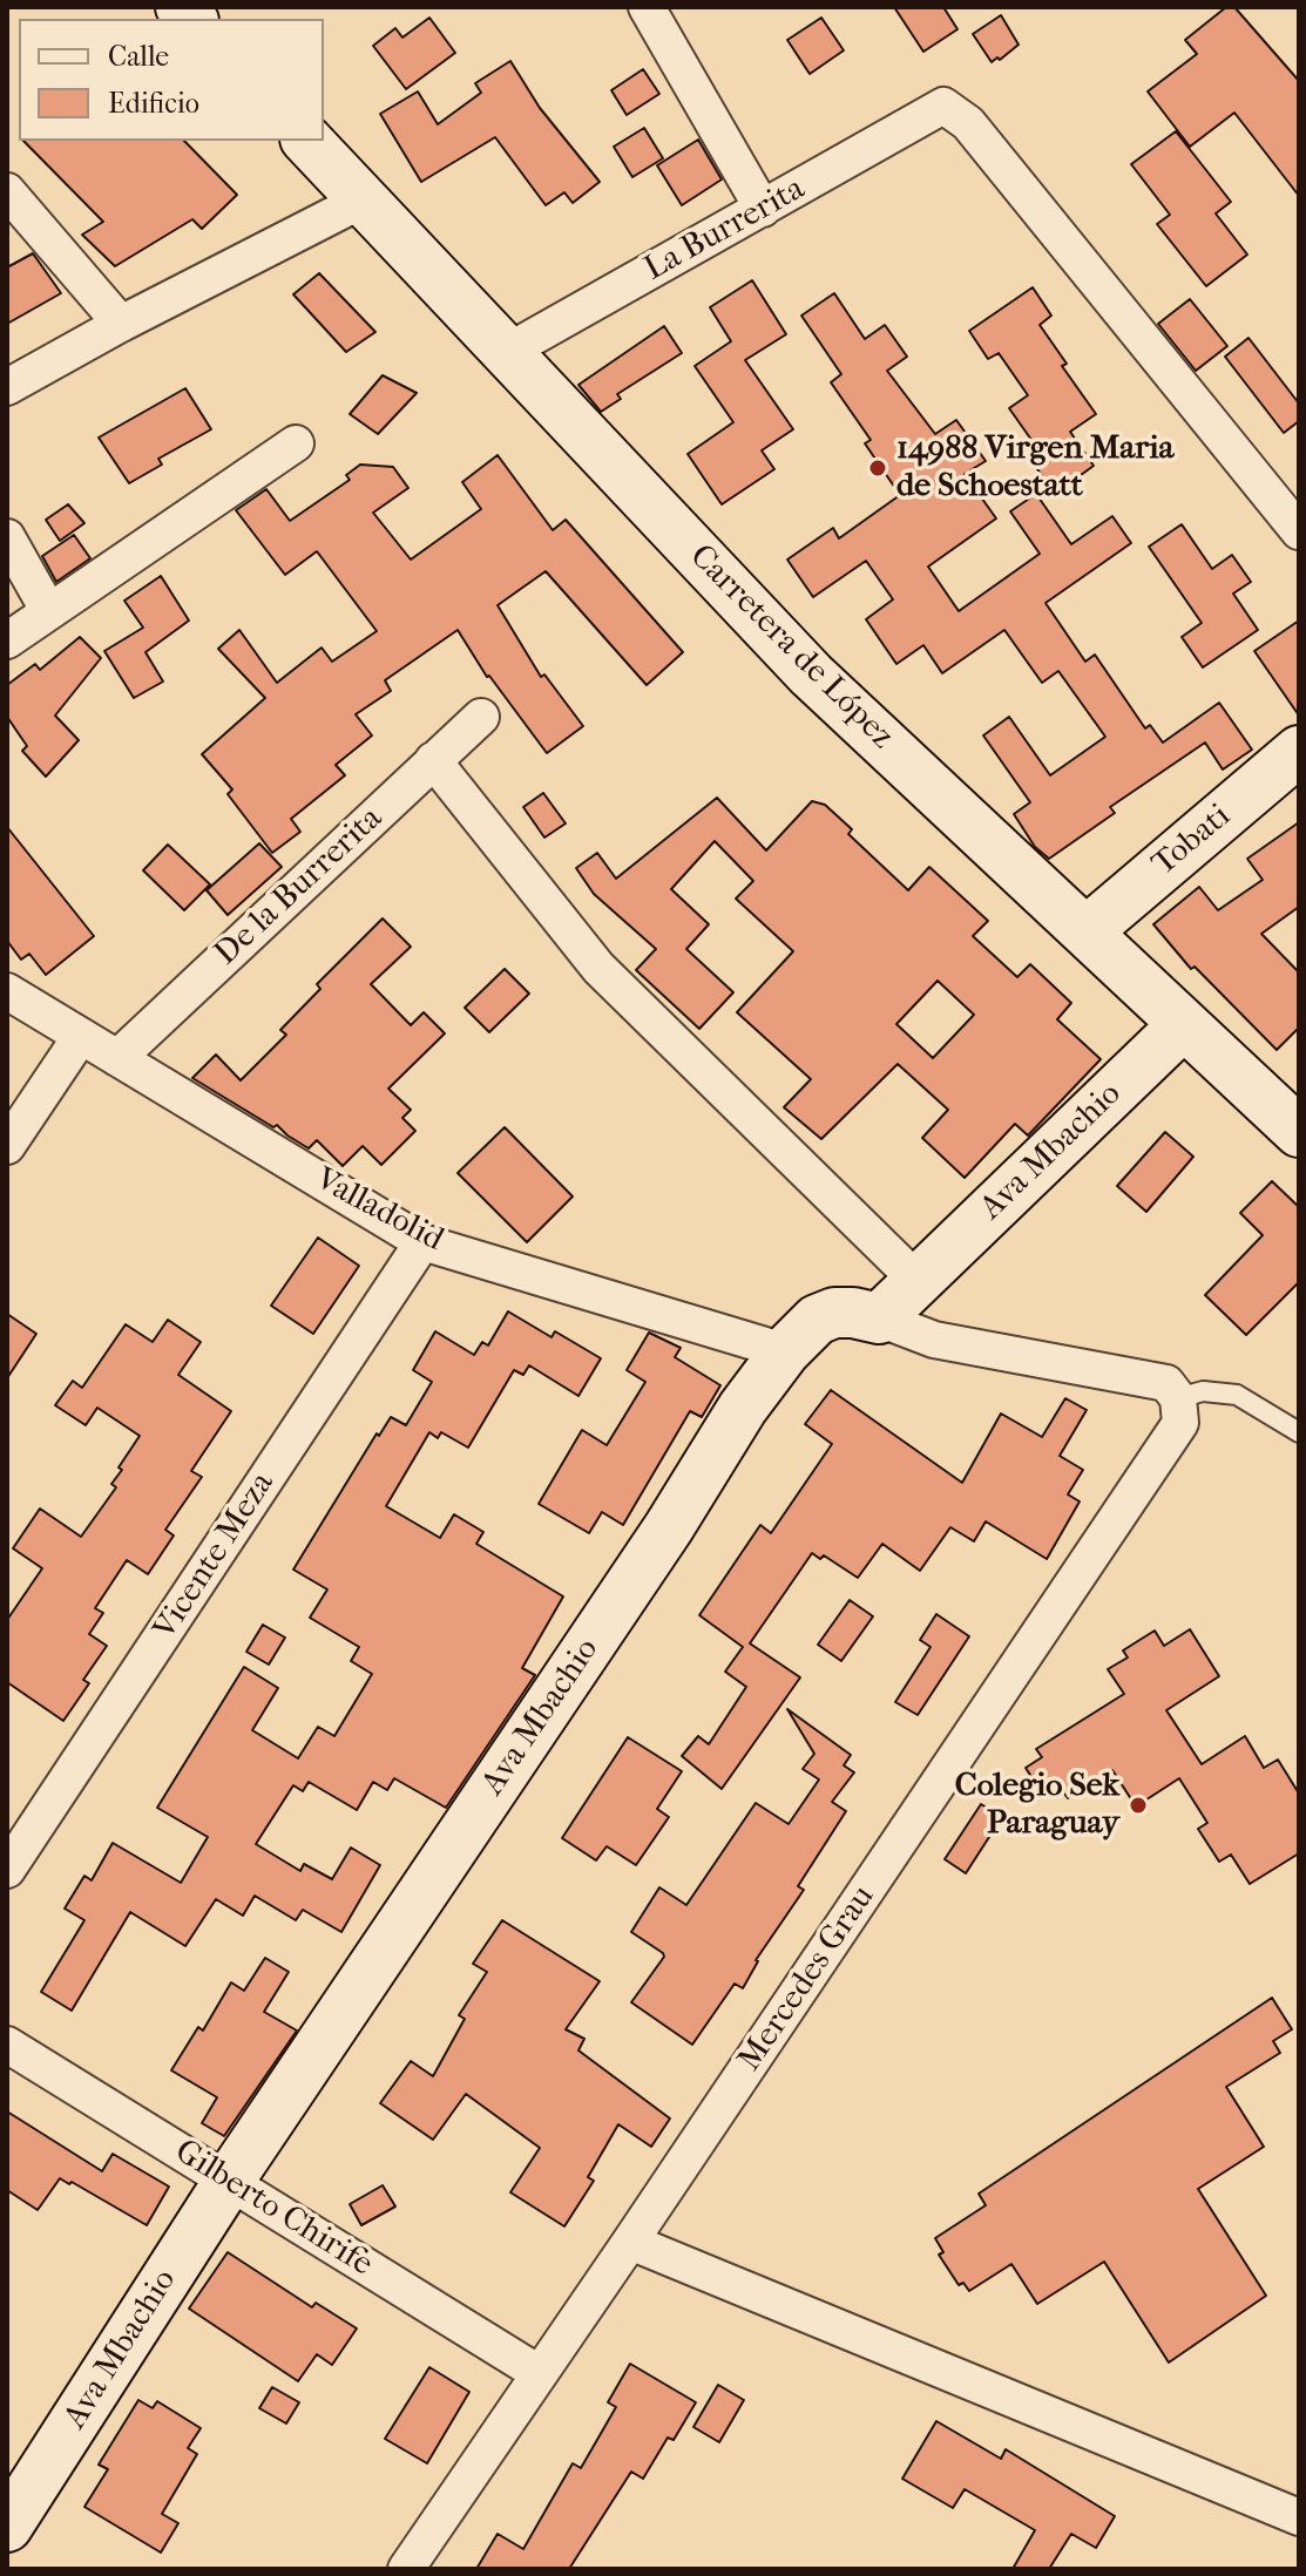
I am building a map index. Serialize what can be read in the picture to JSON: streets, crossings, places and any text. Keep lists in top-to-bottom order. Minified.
{"streets":{"street":["La Burrerita","Carretera de López","Tobati","De la Burrerita","Ava Mbachio","Valladolid","Vicente Meza","Mercedes Grau","Gilberto Chirife"]},"crossings":[["La Burrerita","Carretera de López"],["Carretera de López","Tobati"],["Carretera de López","Ava Mbachio"],["De la Burrerita","Valladolid"],["Ava Mbachio","Valladolid"],["Ava Mbachio","Gilberto Chirife"],["Valladolid","Vicente Meza"],["Mercedes Grau","Gilberto Chirife"]],"places":["14988 Virgen Maria de Schoestatt","Colegio Sek Paraguay"],"legend":["Calle","Edificio"]}
